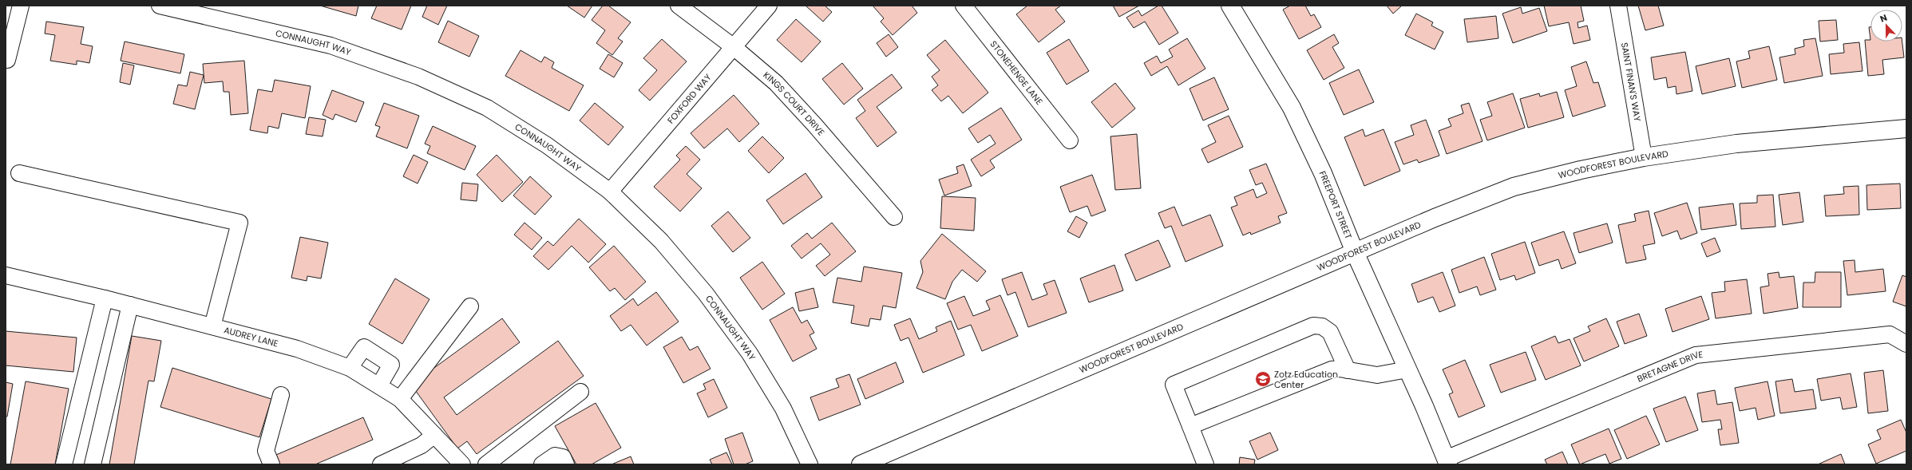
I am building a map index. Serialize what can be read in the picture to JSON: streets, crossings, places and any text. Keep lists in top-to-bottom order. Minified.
{"streets":{"main road":["WOODFOREST BOULEVARD","FREEPORT STREET"],"street":["CONNAUGHT WAY","STONEHENGE LANE","SAINT FINAN'S WAY","FOXFORD WAY","KINGS COURT DRIVE","AUDREY LANE","BRETAGNE DRIVE"]},"crossings":[["CONNAUGHT WAY","FOXFORD WAY"],["SAINT FINAN'S WAY","WOODFOREST BOULEVARD"],["FOXFORD WAY","KINGS COURT DRIVE"],["WOODFOREST BOULEVARD","FREEPORT STREET"],["FREEPORT STREET","BRETAGNE DRIVE"]],"places":{"school or university":["Zotz Education Center"]},"north":"top"}
